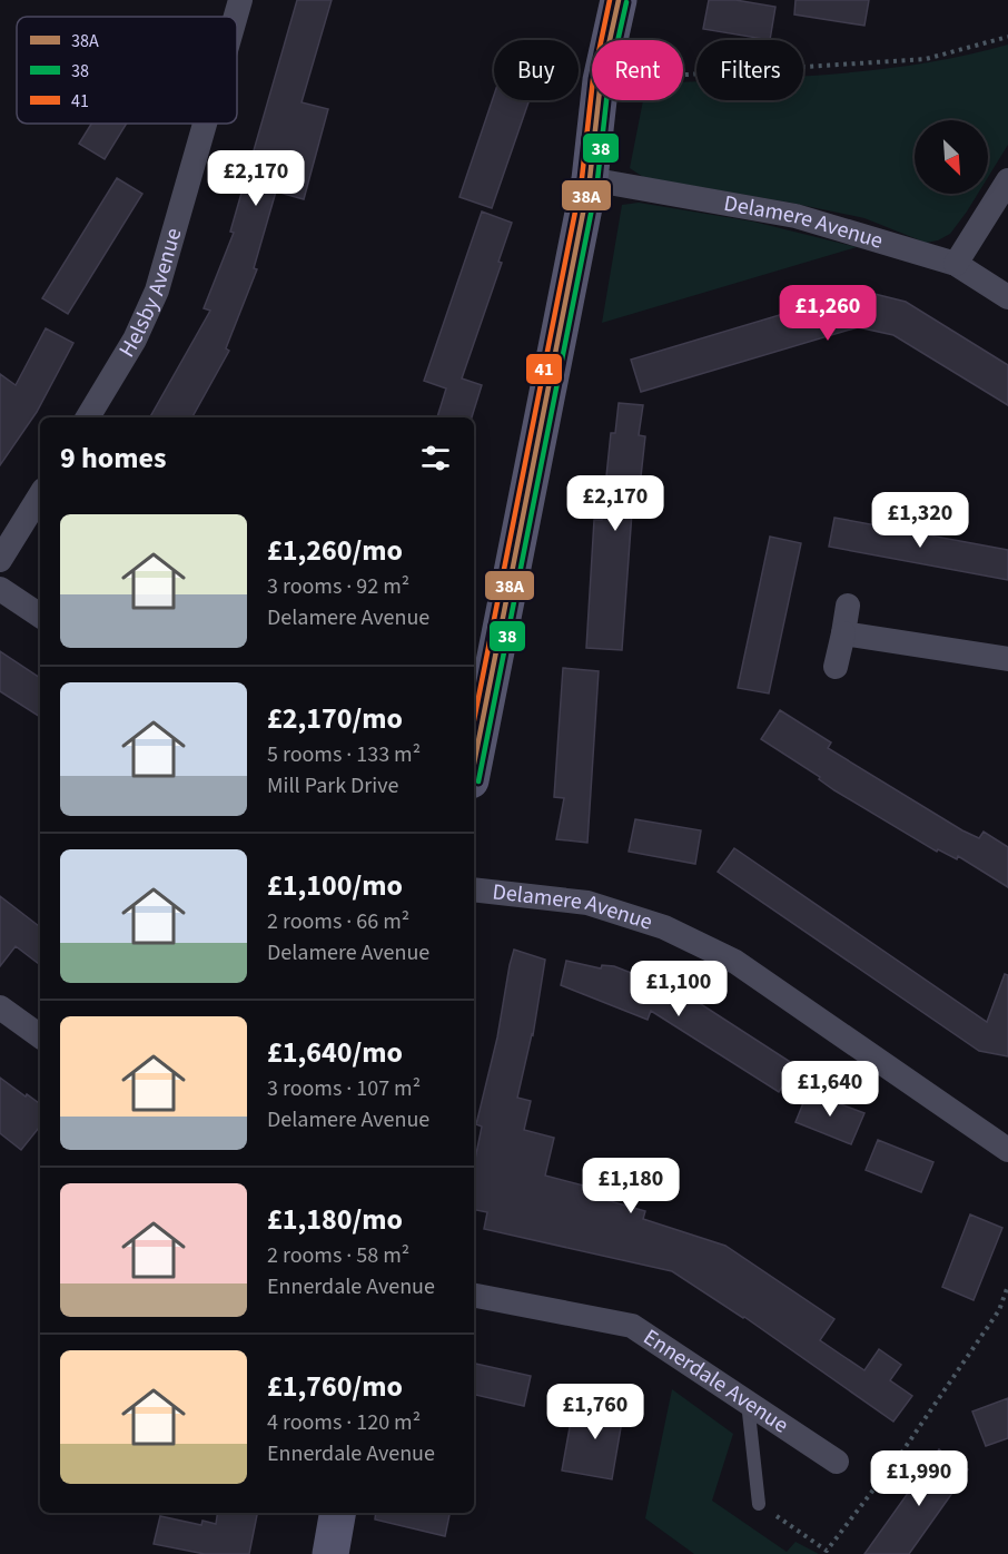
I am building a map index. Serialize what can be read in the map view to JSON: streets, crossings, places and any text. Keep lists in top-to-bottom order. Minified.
{"streets":{"street":["Delamere Avenue","Helsby Avenue","Ennerdale Avenue"]},"lines":["transit line 38A","transit line 41","transit line 38"],"legend":["38A","38","41"],"north":"bottom right","page":{"chip":["Buy","Rent","Filters"],"price":["£2,170","£1,260","£2,170","£1,320","£1,100","£1,640","£1,180","£1,760","£1,990"],"heading":"9 homes","list":[{"name":"£1,260/mo","note":"3 rooms · 92 m² · Delamere Avenue"},{"name":"£2,170/mo","note":"5 rooms · 133 m² · Mill Park Drive"},{"name":"£1,100/mo","note":"2 rooms · 66 m² · Delamere Avenue"},{"name":"£1,640/mo","note":"3 rooms · 107 m² · Delamere Avenue"},{"name":"£1,180/mo","note":"2 rooms · 58 m² · Ennerdale Avenue"},{"name":"£1,760/mo","note":"4 rooms · 120 m² · Ennerdale Avenue"}]}}
